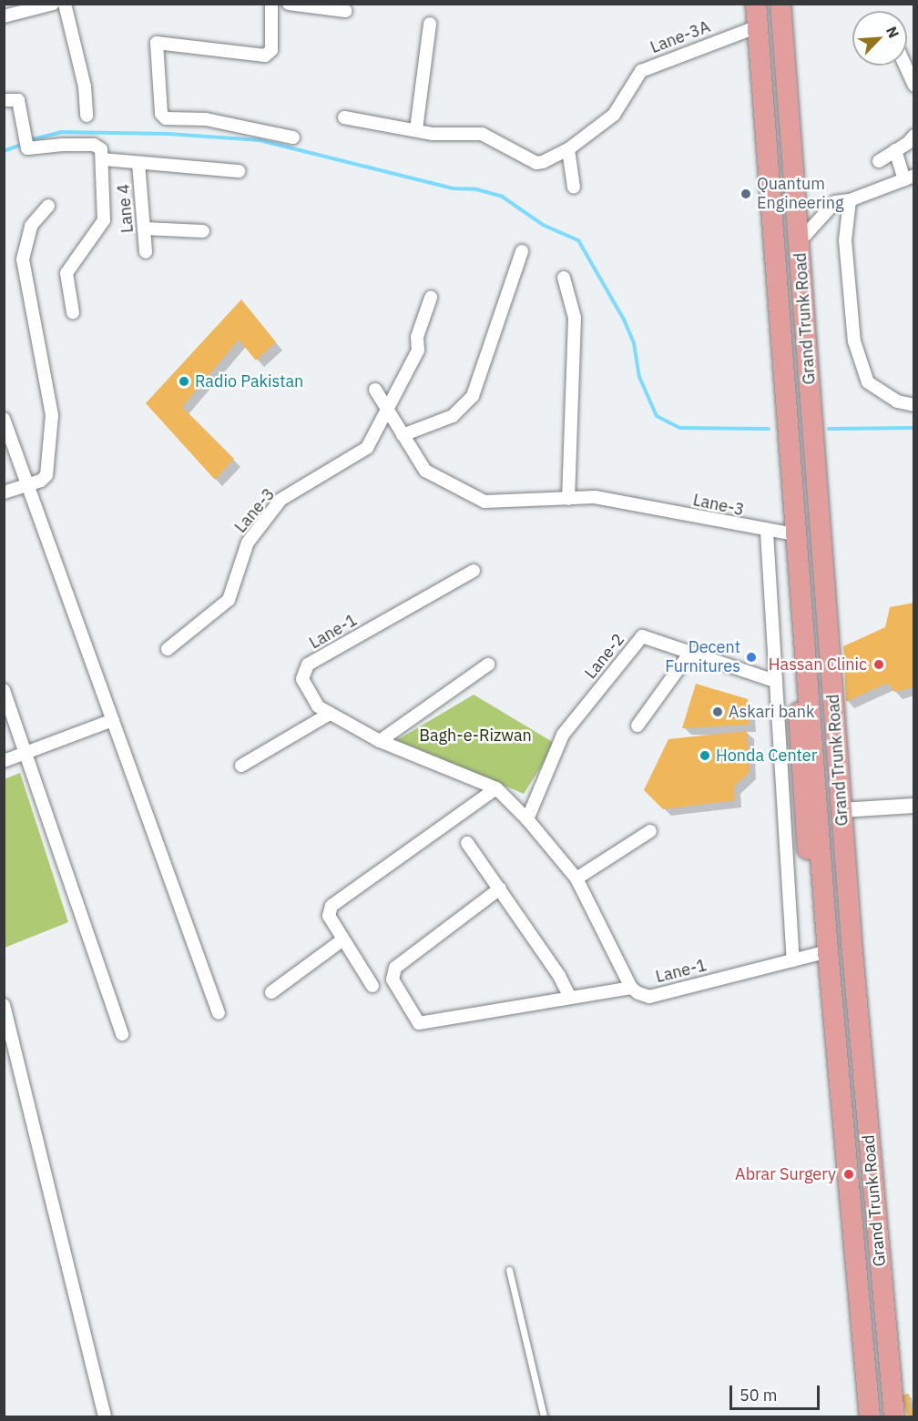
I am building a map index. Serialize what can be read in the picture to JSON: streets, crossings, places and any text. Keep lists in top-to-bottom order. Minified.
{"streets":{"highway":["Grand Trunk Road"],"street":["Lane-3A","Lane 4","Lane-3","Lane-1","Lane-2"]},"crossings":[["Lane-3A","Grand Trunk Road"],["Grand Trunk Road","Lane-3"],["Grand Trunk Road","Lane-1"],["Lane-1","Lane-2"]],"parks":["Bagh-e-Rizwan"],"places":["Quantum Engineering","Radio Pakistan","Decent Furnitures","Hassan Clinic","Askari bank","Honda Center","Abrar Surgery"],"scale_bar":"50 m","north":"top right"}
